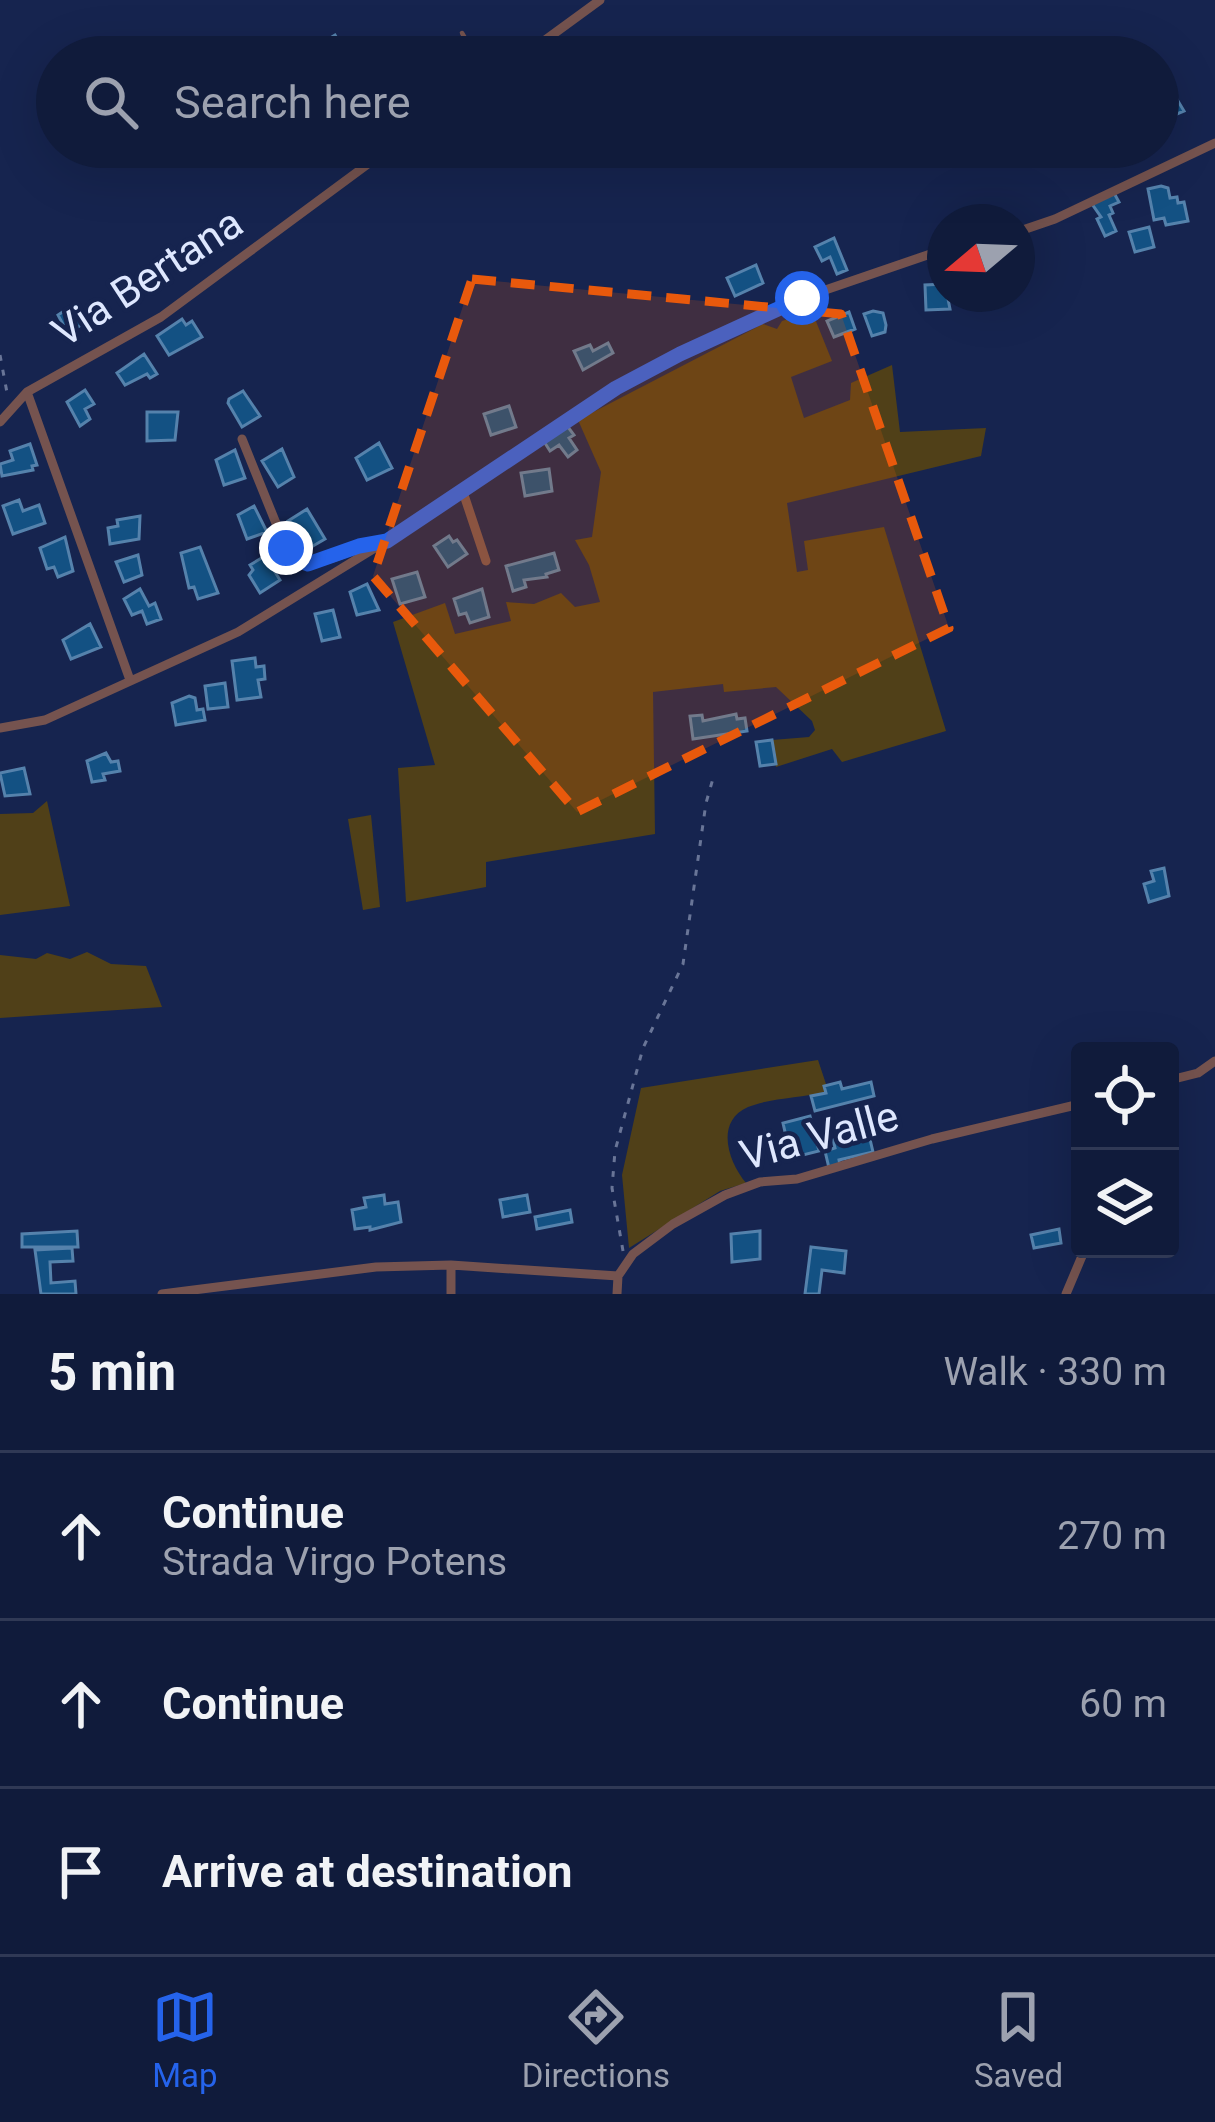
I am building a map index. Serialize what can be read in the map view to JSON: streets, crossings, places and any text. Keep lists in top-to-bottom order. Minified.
{"streets":{"street":["Via Bertana","Via Valle"]},"north":"left","page":{"search":"Search here","heading":["5 min","Walk · 330 m"],"list":[["Continue","Strada Virgo Potens","270 m"],["Continue","60 m"],"Arrive at destination"],"nav":["Map","Directions","Saved"]}}
